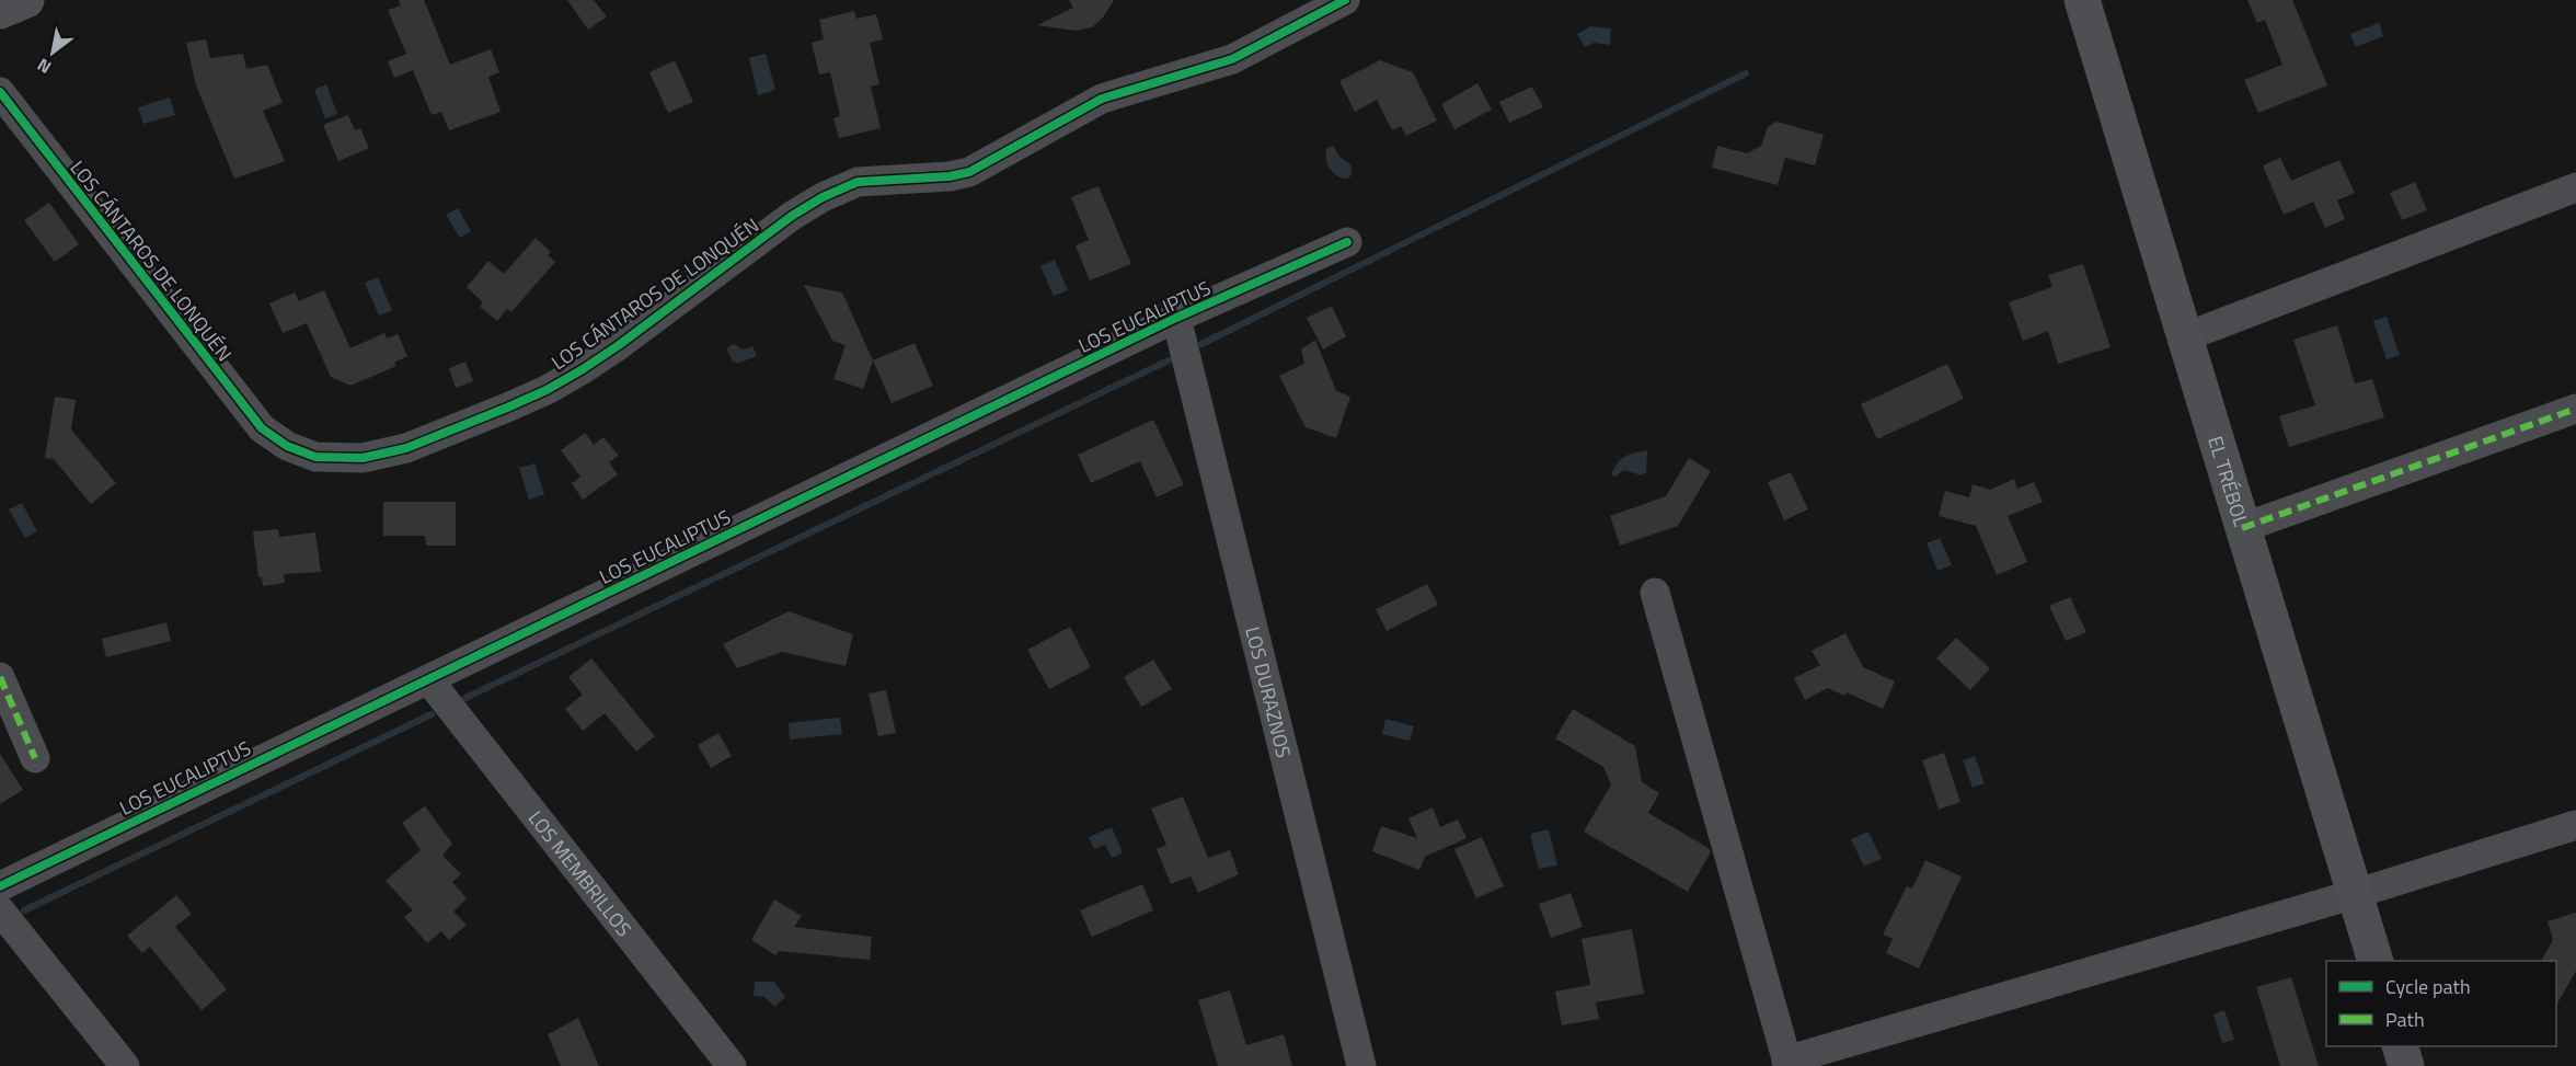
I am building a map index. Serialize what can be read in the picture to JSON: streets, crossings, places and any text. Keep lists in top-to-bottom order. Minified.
{"streets":{"main road":["EL TRÉBOL"],"street":["LOS CÁNTAROS DE LONQUÉN","LOS EUCALIPTUS","LOS DURAZNOS","LOS MEMBRILLOS"]},"crossings":[["LOS EUCALIPTUS","LOS DURAZNOS"],["LOS EUCALIPTUS","LOS MEMBRILLOS"]],"legend":["Cycle path","Path"],"north":"bottom left"}
